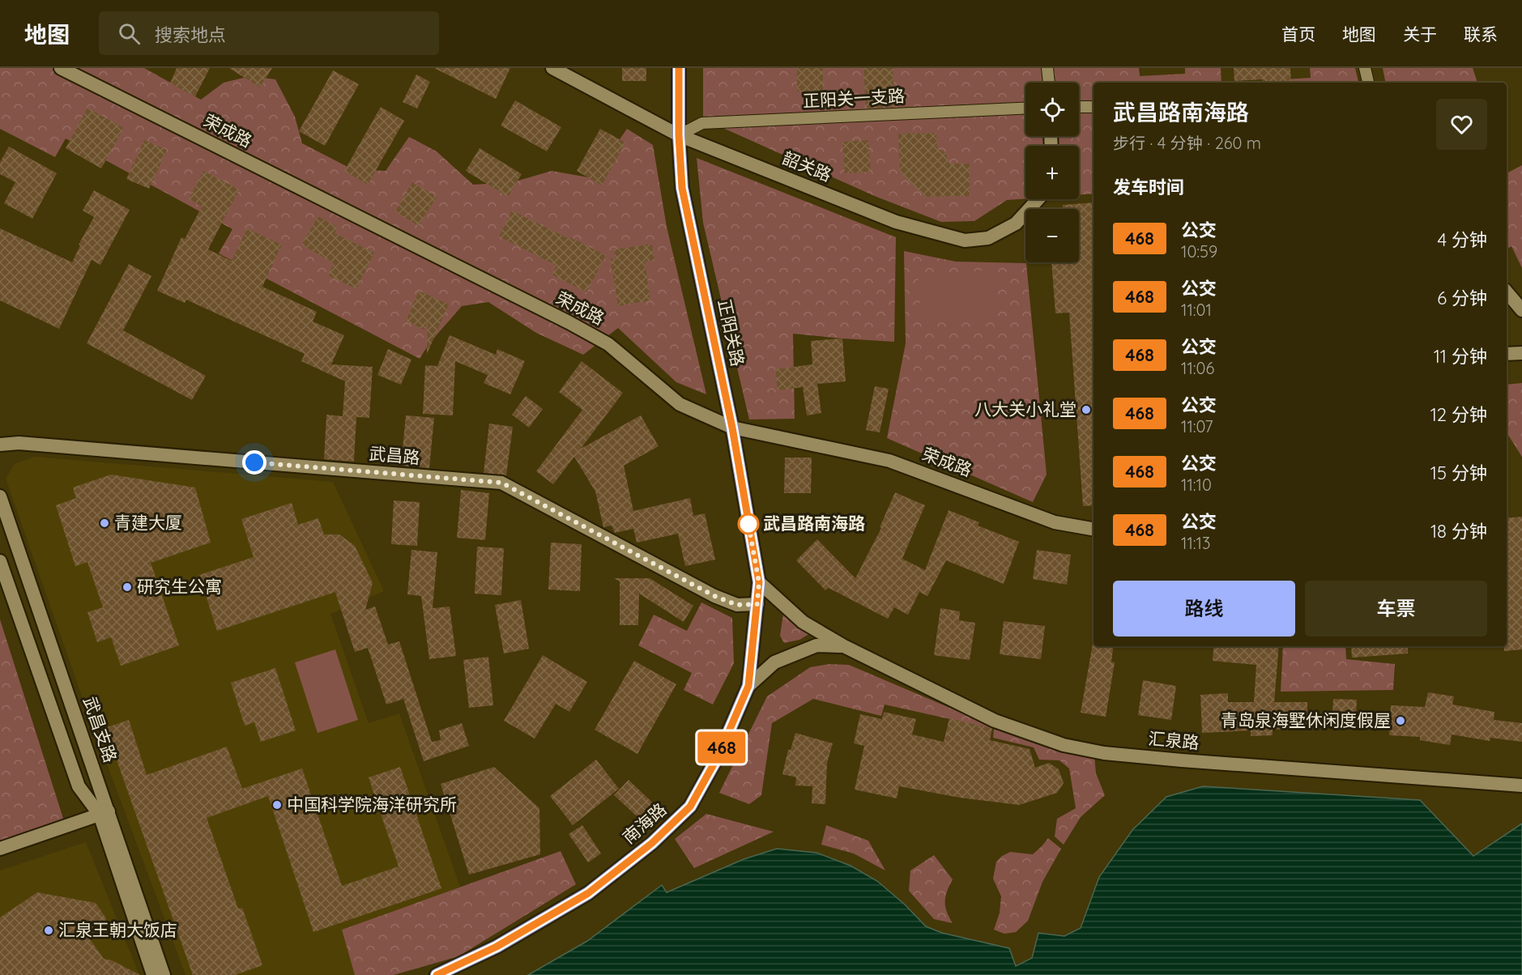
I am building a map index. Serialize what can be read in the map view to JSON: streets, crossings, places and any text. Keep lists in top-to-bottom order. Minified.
{"streets":{"main road":["正阳关路","南海路"],"street":["正阳关一支路","荣成路","韶关路","武昌路","武昌支路","汇泉路"]},"crossings":[["正阳关一支路","韶关路"],["正阳关一支路","正阳关路"],["荣成路","正阳关路"],["韶关路","正阳关路"],["正阳关路","武昌路"],["正阳关路","汇泉路"],["正阳关路","南海路"],["武昌路","南海路"]],"places":["八大关小礼堂","青建大厦","武昌路南海路","研究生公寓","青岛泉海墅休闲度假屋","中国科学院海洋研究所","汇泉王朝大饭店"],"lines":["bus line 468"],"page":{"header":"地图","search":"搜索地点","nav":["首页","地图","关于","联系"],"on_map":"468","map_buttons":["+","−"],"heading":[["武昌路南海路","步行 · 4 分钟 · 260 m"],"发车时间"],"list":[{"mark":"468","name":"公交","note":"10:59","value":"4 分钟"},{"mark":"468","name":"公交","note":"11:01","value":"6 分钟"},{"mark":"468","name":"公交","note":"11:06","value":"11 分钟"},{"mark":"468","name":"公交","note":"11:07","value":"12 分钟"},{"mark":"468","name":"公交","note":"11:10","value":"15 分钟"},{"mark":"468","name":"公交","note":"11:13","value":"18 分钟"}],"buttons":["路线","车票"]}}
